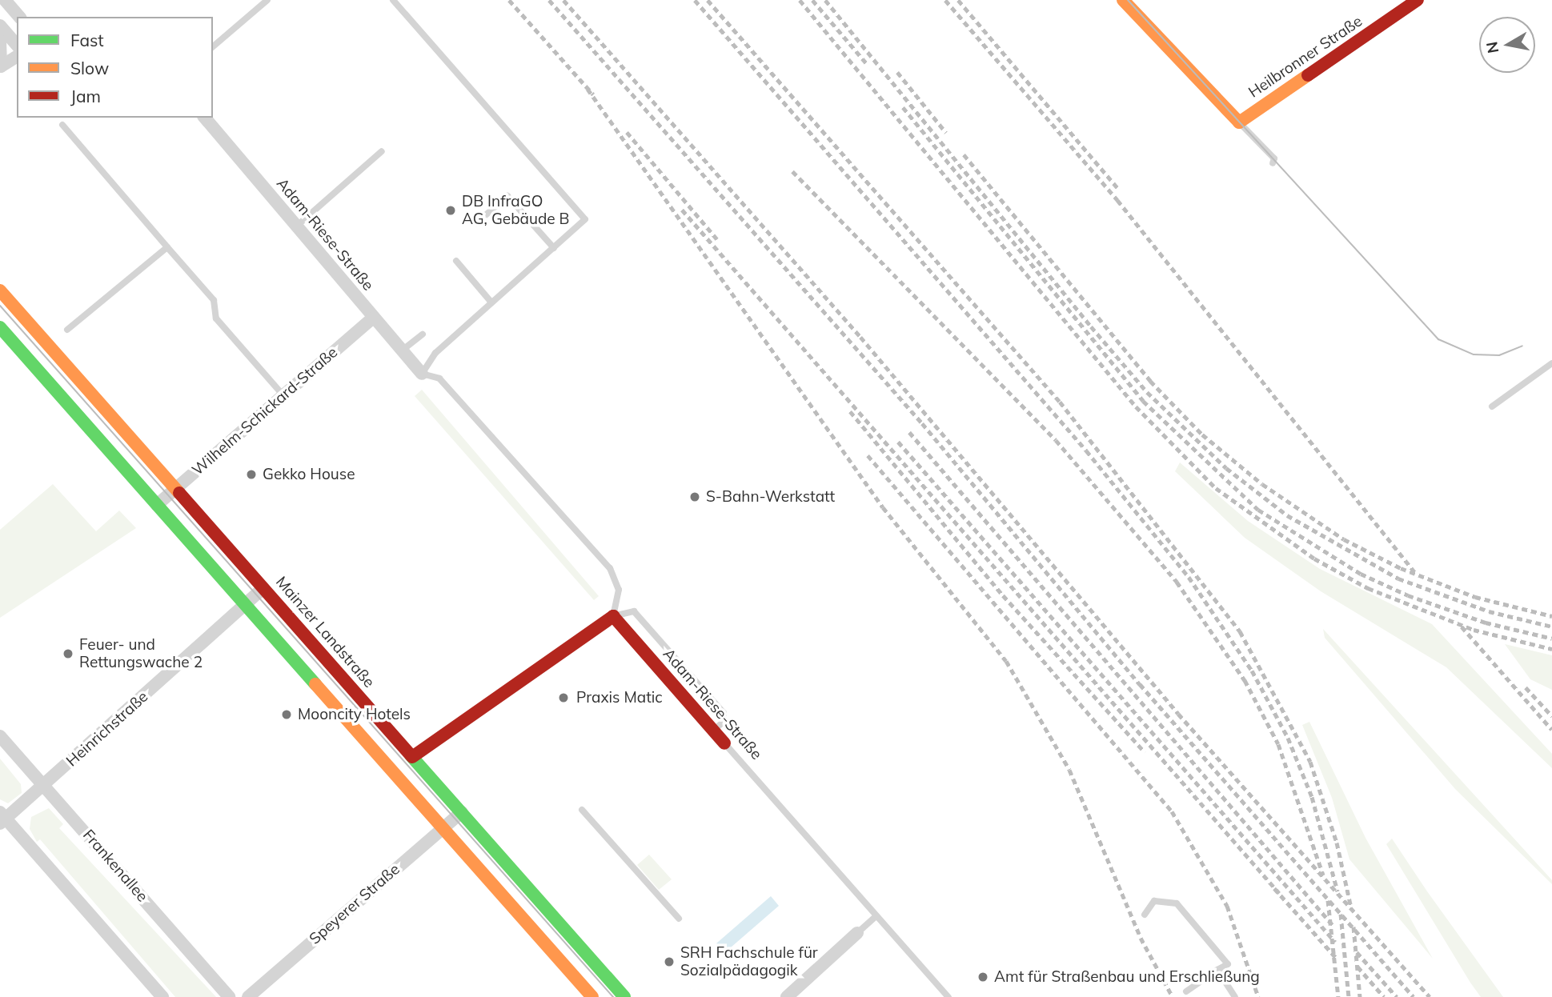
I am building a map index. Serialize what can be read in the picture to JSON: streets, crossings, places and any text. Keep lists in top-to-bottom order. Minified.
{"streets":{"main road":["Heilbronner Straße","Adam-Riese-Straße","Mainzer Landstraße"],"street":["Wilhelm-Schickard-Straße","Heinrichstraße","Frankenallee","Speyerer Straße"]},"crossings":[["Adam-Riese-Straße","Wilhelm-Schickard-Straße"],["Wilhelm-Schickard-Straße","Mainzer Landstraße"],["Mainzer Landstraße","Heinrichstraße"],["Mainzer Landstraße","Speyerer Straße"],["Heinrichstraße","Frankenallee"]],"places":["DB InfraGO AG, Gebäude B","Gekko House","S-Bahn-Werkstatt","Feuer- und Rettungswache 2","Praxis Matic","Mooncity Hotels","SRH Fachschule für Sozialpädagogik","Amt für Straßenbau und Erschließung"],"legend":["Fast","Slow","Jam"],"north":"left"}
